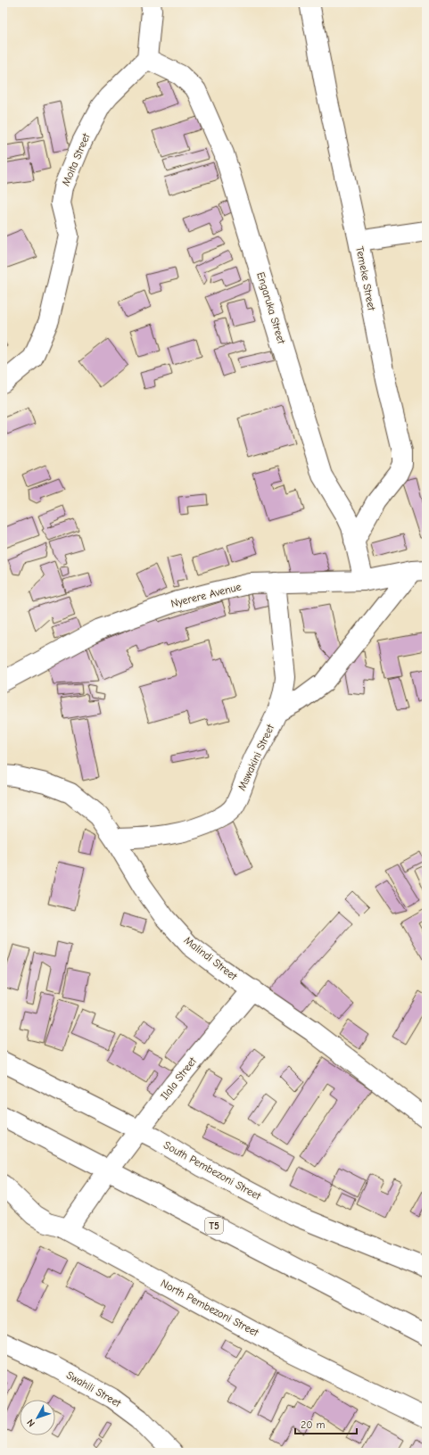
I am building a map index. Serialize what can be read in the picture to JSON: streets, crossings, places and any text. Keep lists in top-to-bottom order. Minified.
{"streets":{"main road":["Moita Street","Temeke Street","Engaruka Street","Nyerere Avenue","Mswakini Street","Malindi Street","Ilala Street","South Pembezoni Street","T5","North Pembezoni Street","Swahili Street"]},"crossings":[["Moita Street","Engaruka Street"],["Temeke Street","Engaruka Street"],["Engaruka Street","Nyerere Avenue"],["Nyerere Avenue","Mswakini Street"],["Mswakini Street","Malindi Street"],["Malindi Street","Ilala Street"],["Ilala Street","South Pembezoni Street"],["Ilala Street","T5"],["Ilala Street","North Pembezoni Street"]],"scale_bar":"20 m","north":"bottom left"}
